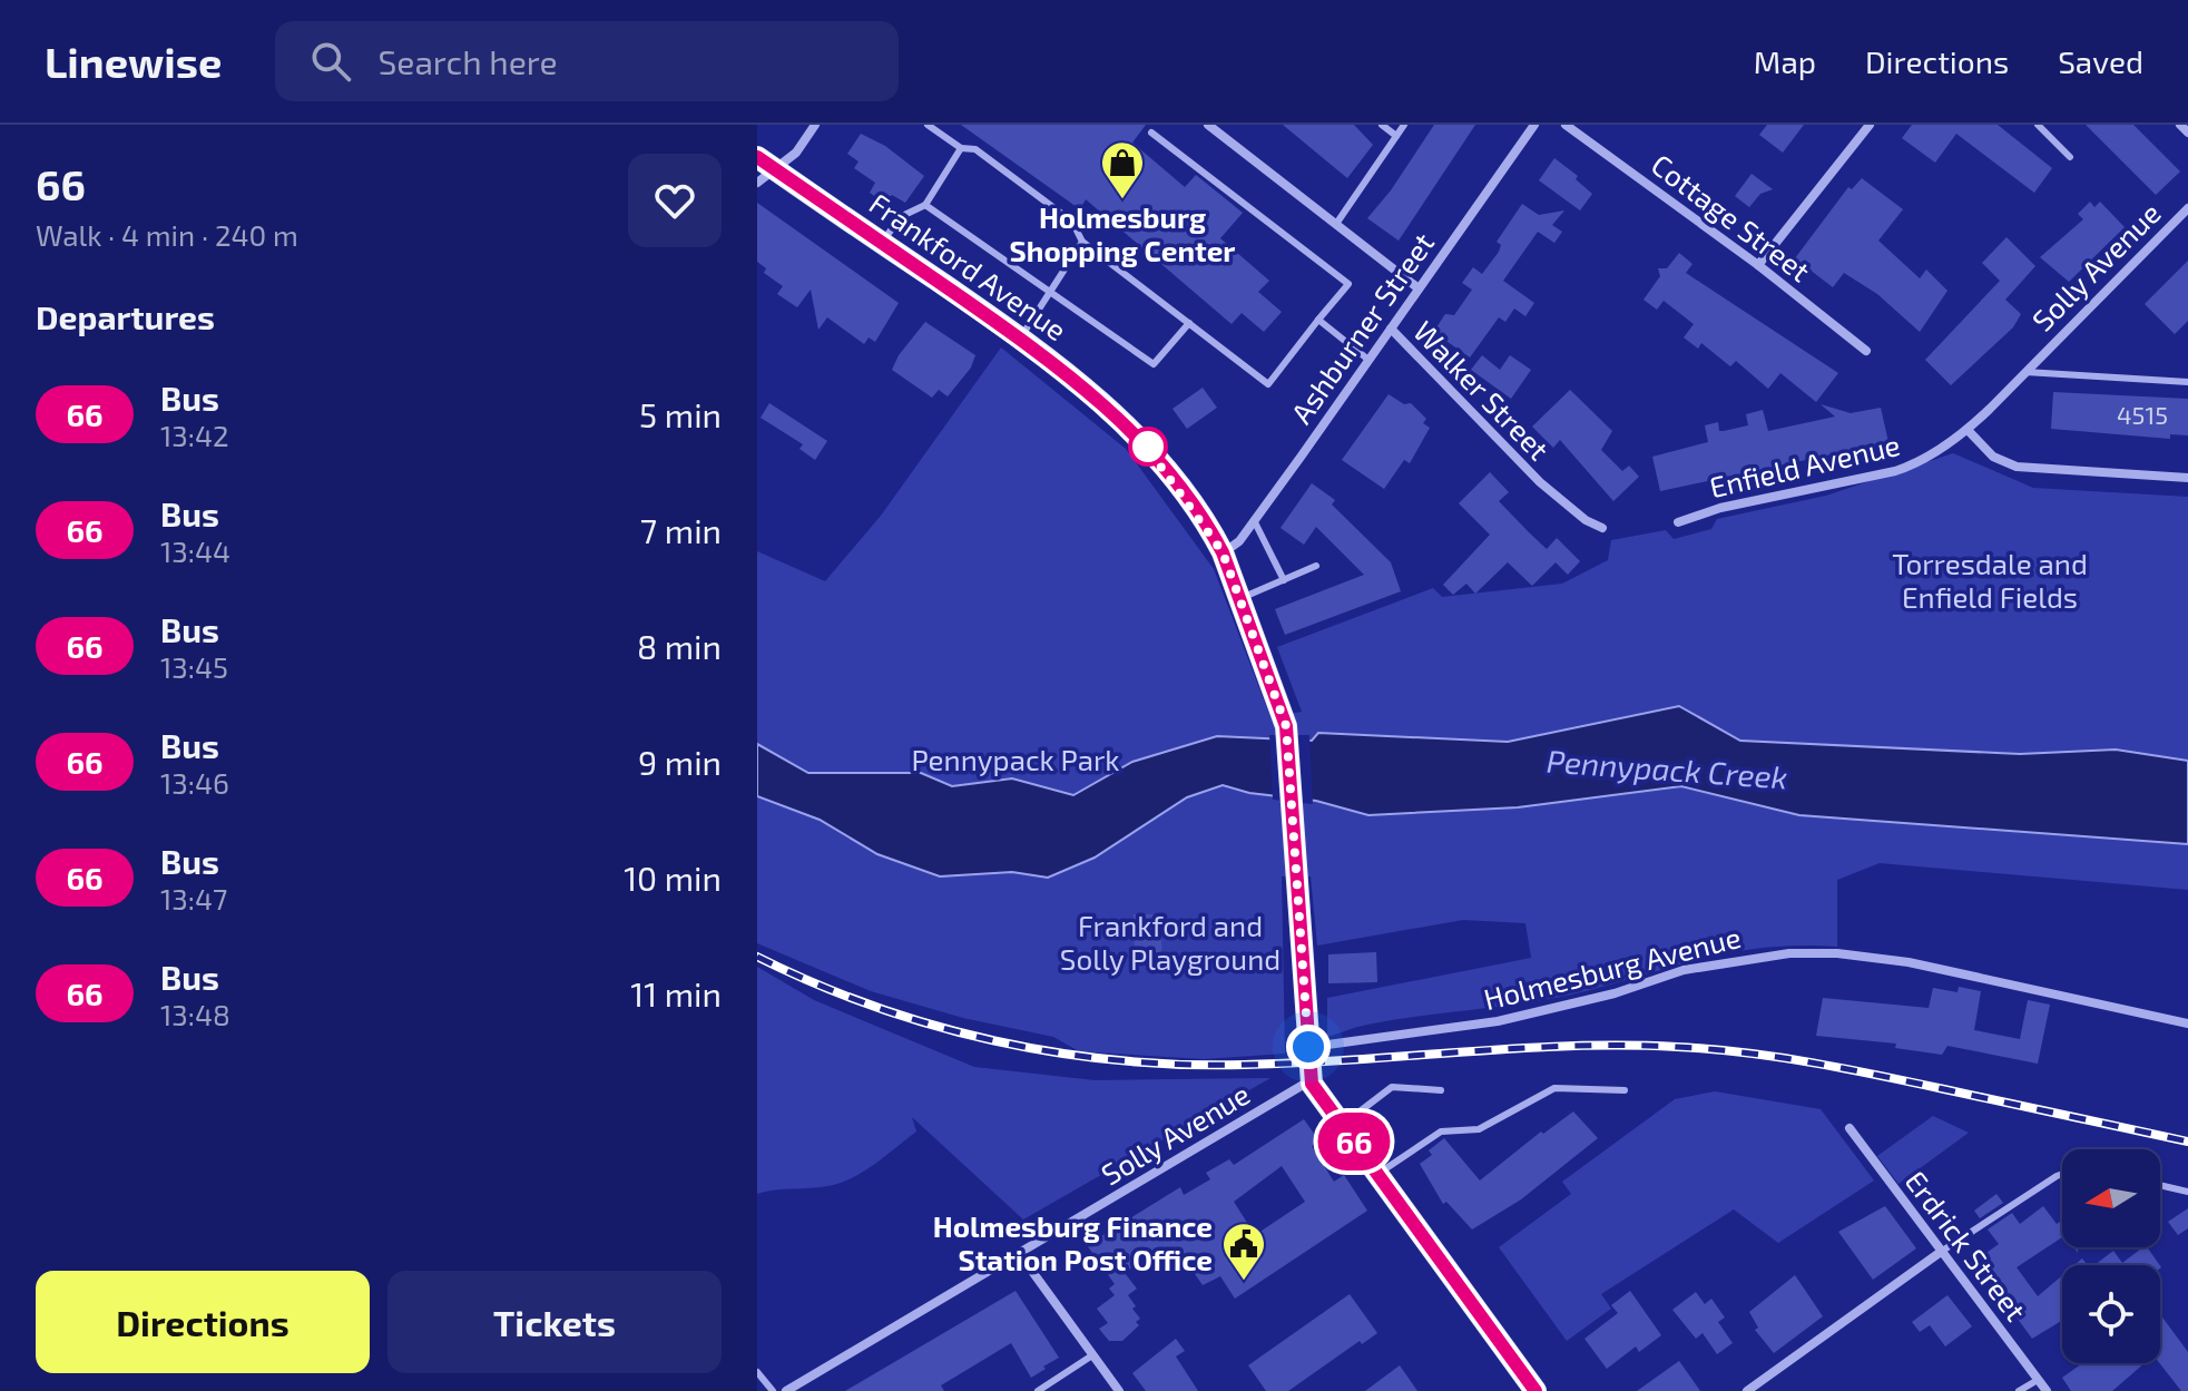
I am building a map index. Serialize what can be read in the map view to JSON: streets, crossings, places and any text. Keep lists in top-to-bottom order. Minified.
{"streets":{"main road":["Frankford Avenue"],"street":["Cottage Street","Solly Avenue","Ashburner Street","Walker Street","Enfield Avenue","Holmesburg Avenue","Erdrick Street"]},"crossings":[["Frankford Avenue","Solly Avenue"],["Frankford Avenue","Ashburner Street"],["Frankford Avenue","Holmesburg Avenue"],["Ashburner Street","Walker Street"]],"water":["Pennypack Creek"],"parks":["Torresdale and Enfield Fields","Pennypack Park","Frankford and Solly Playground"],"places":{"shop":["Holmesburg Shopping Center"],"public building":["Holmesburg Finance Station Post Office"]},"lines":["bus line 66"],"house_numbers":["4515"],"north":"left","page":{"header":"Linewise","search":"Search here","nav":["Map","Directions","Saved"],"heading":[["66","Walk · 4 min · 240 m"],"Departures"],"on_map":"66","list":[{"mark":"66","name":"Bus","note":"13:42","value":"5 min"},{"mark":"66","name":"Bus","note":"13:44","value":"7 min"},{"mark":"66","name":"Bus","note":"13:45","value":"8 min"},{"mark":"66","name":"Bus","note":"13:46","value":"9 min"},{"mark":"66","name":"Bus","note":"13:47","value":"10 min"},{"mark":"66","name":"Bus","note":"13:48","value":"11 min"}],"buttons":["Directions","Tickets"]}}
